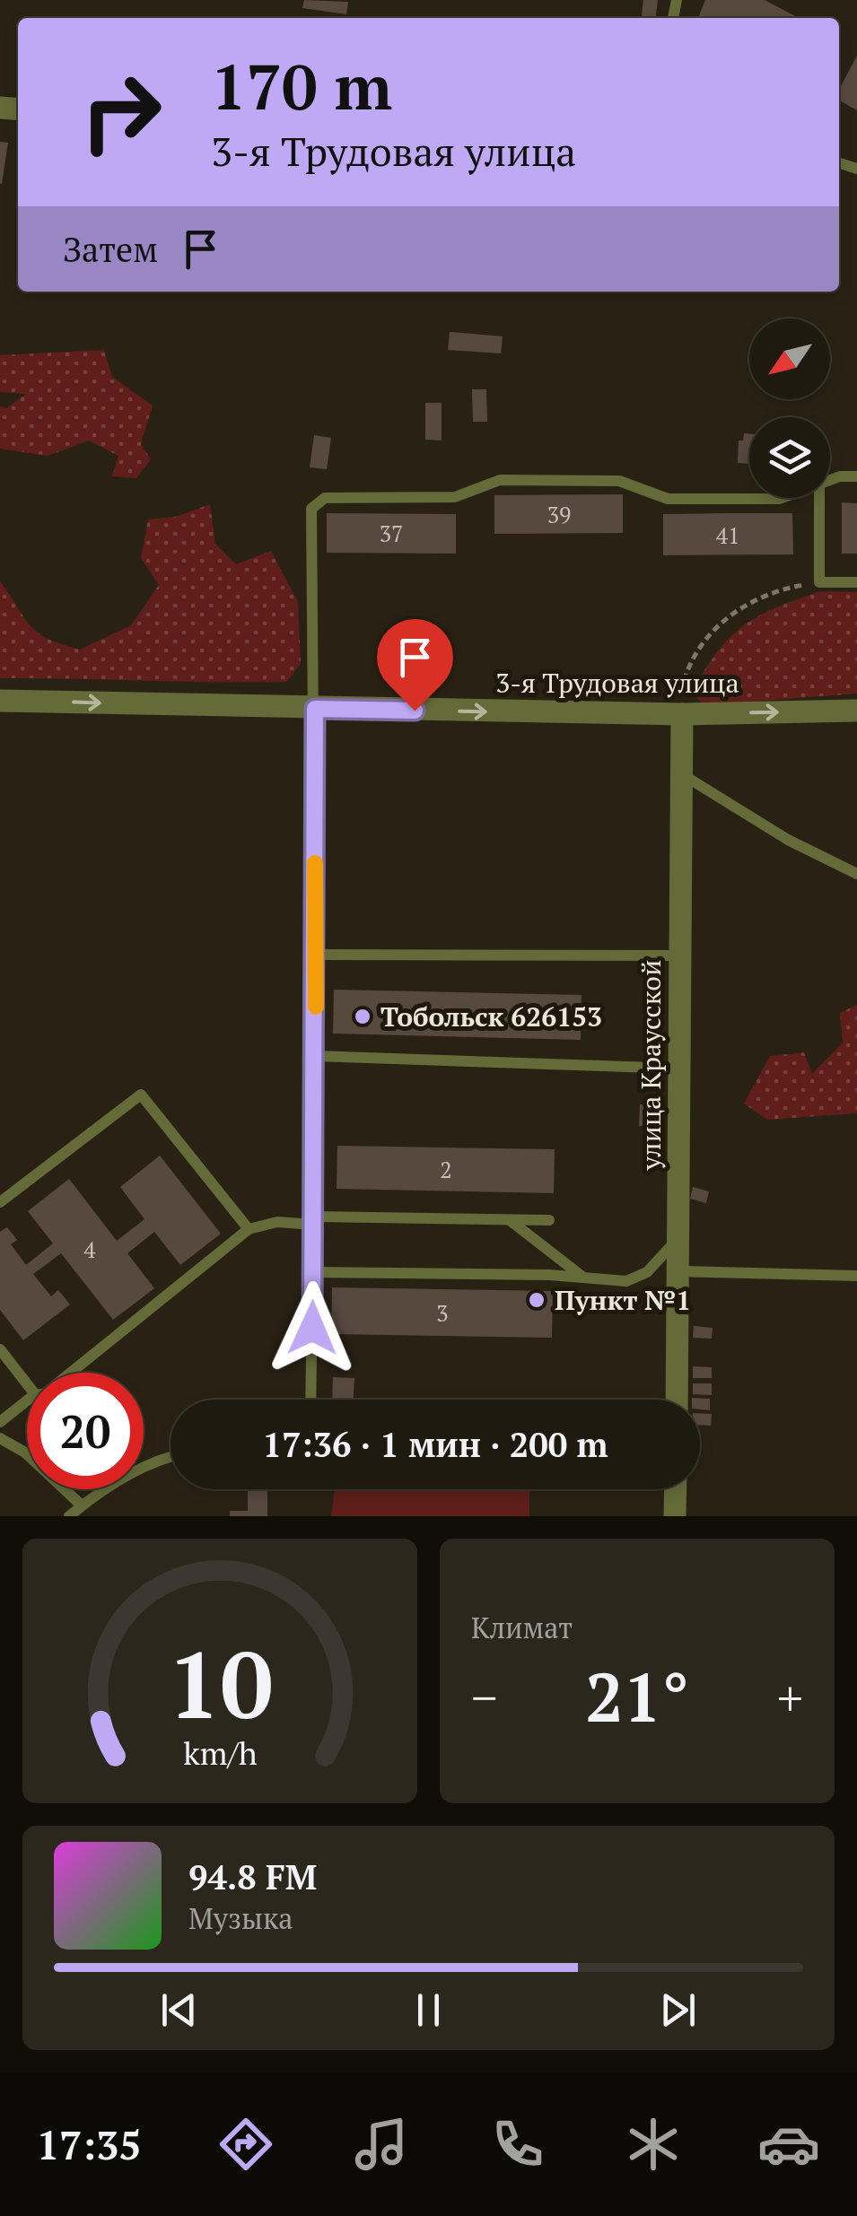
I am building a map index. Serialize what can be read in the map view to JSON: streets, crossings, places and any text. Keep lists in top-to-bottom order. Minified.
{"streets":{"street":["3-я Трудовая улица","улица Краусской"]},"crossings":[["3-я Трудовая улица","улица Краусской"]],"one_way":["3-я Трудовая улица"],"places":["Тобольск 626153","Пункт №1"],"house_numbers":["39","37","41","2","4","3"],"north":"bottom left","page":{"turn":["170 m","3-я Трудовая улица"],"then":"Затем","limit":"20","trip":"17:36 · 1 мин · 200 m","tile":"Климат","heat":["−","21°","+"],"song":["94.8 FM","Музыка"],"tabs":"17:35","gauge":["10","km/h"]}}
